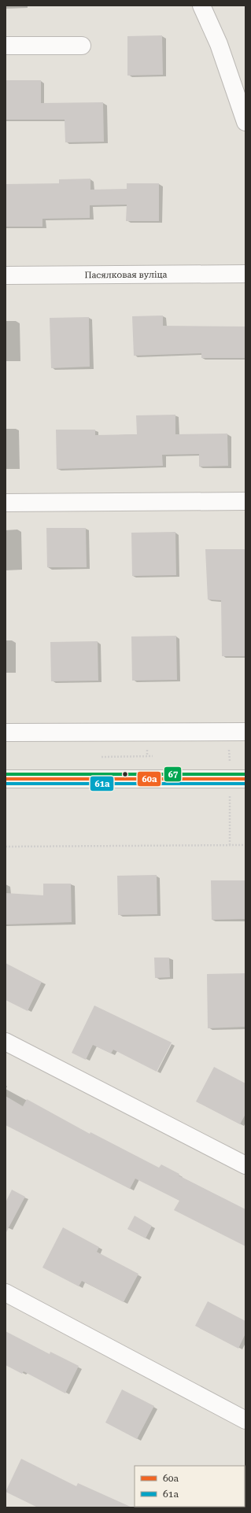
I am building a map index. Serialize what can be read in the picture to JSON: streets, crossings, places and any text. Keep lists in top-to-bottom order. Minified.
{"streets":{"street":["Пасялковая вуліца"]},"lines":["transit line 67","transit line 60а","transit line 61а"],"legend":["60а","61а"]}
